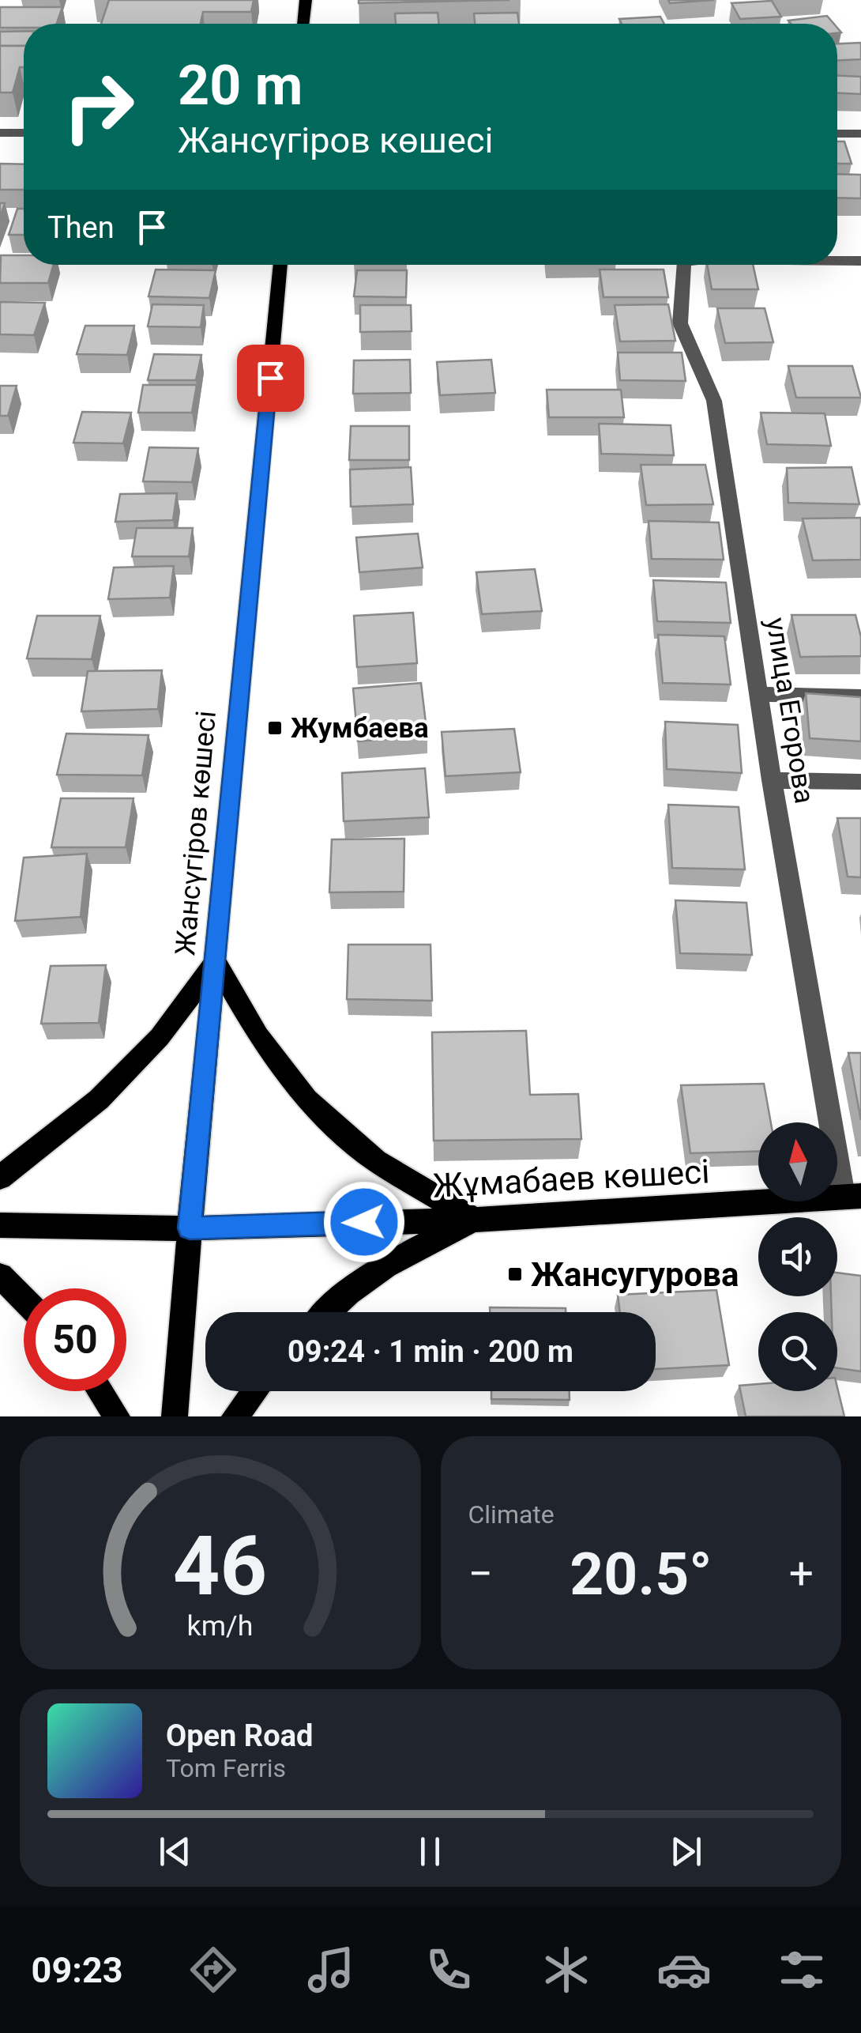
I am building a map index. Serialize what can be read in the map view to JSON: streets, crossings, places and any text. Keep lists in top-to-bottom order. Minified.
{"streets":{"main road":["Жансүгіров көшесі","Жұмабаев көшесі"],"street":["улица Егорова"]},"crossings":[["улица Егорова","Жұмабаев көшесі"],["Жансүгіров көшесі","Жұмабаев көшесі"]],"places":{"transit":["Жумбаева","Жансугурова"]},"north":"top","page":{"turn":["20 m","Жансүгіров көшесі"],"then":"Then","limit":"50","trip":"09:24 · 1 min · 200 m","tile":"Climate","heat":["−","20.5°","+"],"song":["Open Road","Tom Ferris"],"tabs":"09:23","gauge":["46","km/h"]}}
